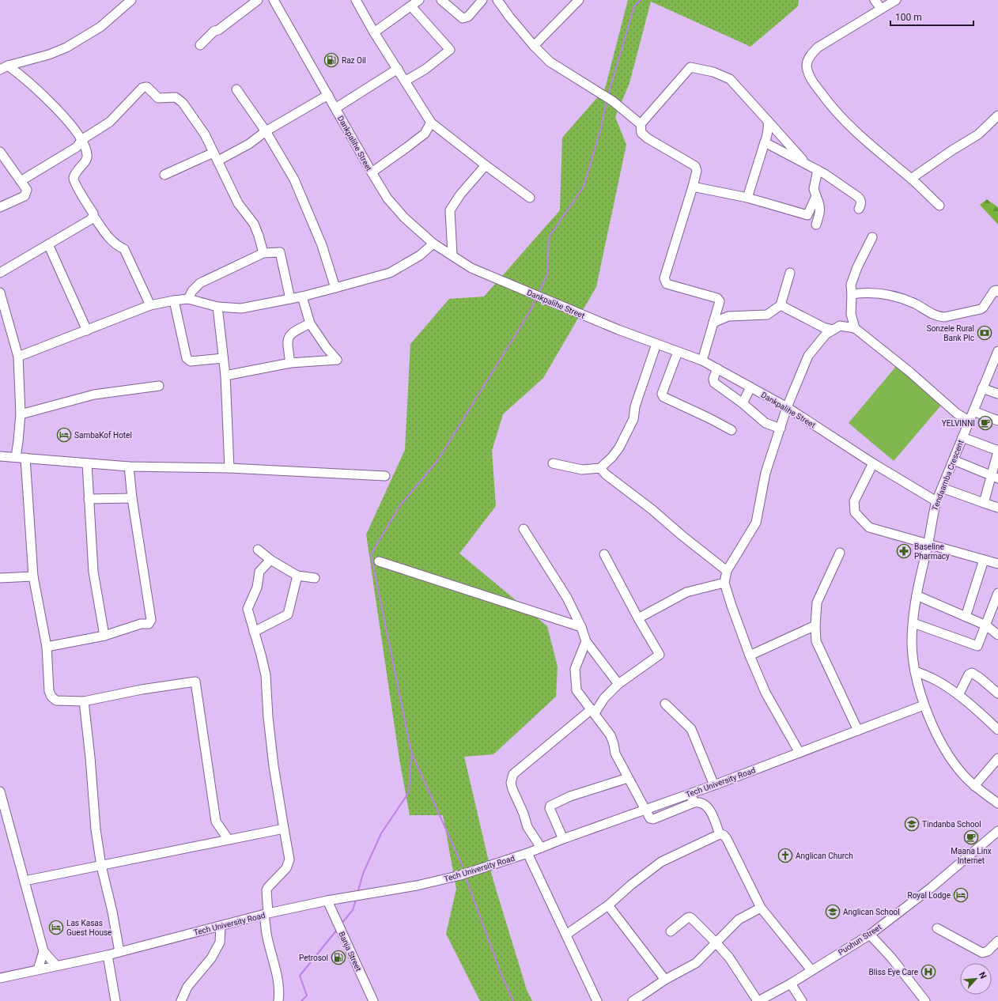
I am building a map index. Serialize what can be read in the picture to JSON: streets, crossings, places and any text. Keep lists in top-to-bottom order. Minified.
{"streets":{"street":["Dankpalihe Street","Tendaamba Crescent","Tech University Road","Puohun Street","Banja Street"]},"crossings":[["Dankpalihe Street","Tendaamba Crescent"],["Tendaamba Crescent","Tech University Road"],["Tech University Road","Banja Street"]],"places":{"fuel station":["Raz Oil","Petrosol"],"bank":["Sonzele Rural Bank Plc"],"cafe":["YELVINNI","Maana Linx Internet"],"hotel":["SambaKof Hotel","Royal Lodge","Las Kasas Guest House"],"pharmacy":["Baseline Pharmacy"],"school or university":["Tindanba School","Anglican School"],"church":["Anglican Church"],"hospital":["Bliss Eye Care"]},"scale_bar":"100 m","north":"top right"}
